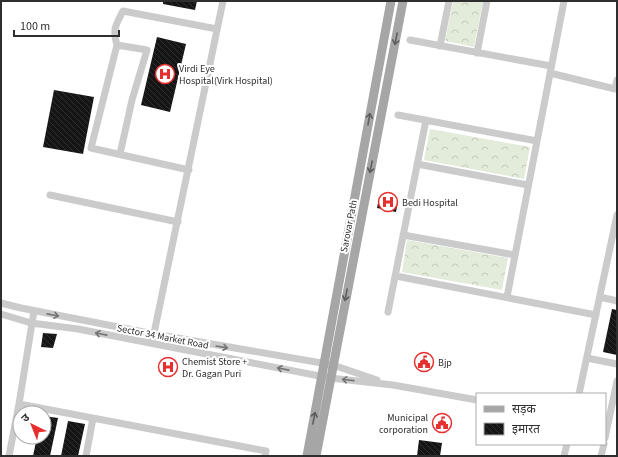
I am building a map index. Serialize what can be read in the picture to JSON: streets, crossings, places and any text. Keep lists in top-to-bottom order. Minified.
{"streets":{"main road":["Sarovar Path"],"street":["Sector 34 Market Road"]},"crossings":[["Sarovar Path","Sector 34 Market Road"]],"places":{"hospital":["Virdi Eye Hospital(Virk Hospital)","Bedi Hospital","Chemist Store + Dr. Gagan Puri"],"public building":["Bjp","Municipal corporation"]},"legend":["सड़क","इमारत"],"scale_bar":"100 m","north":"top left"}
